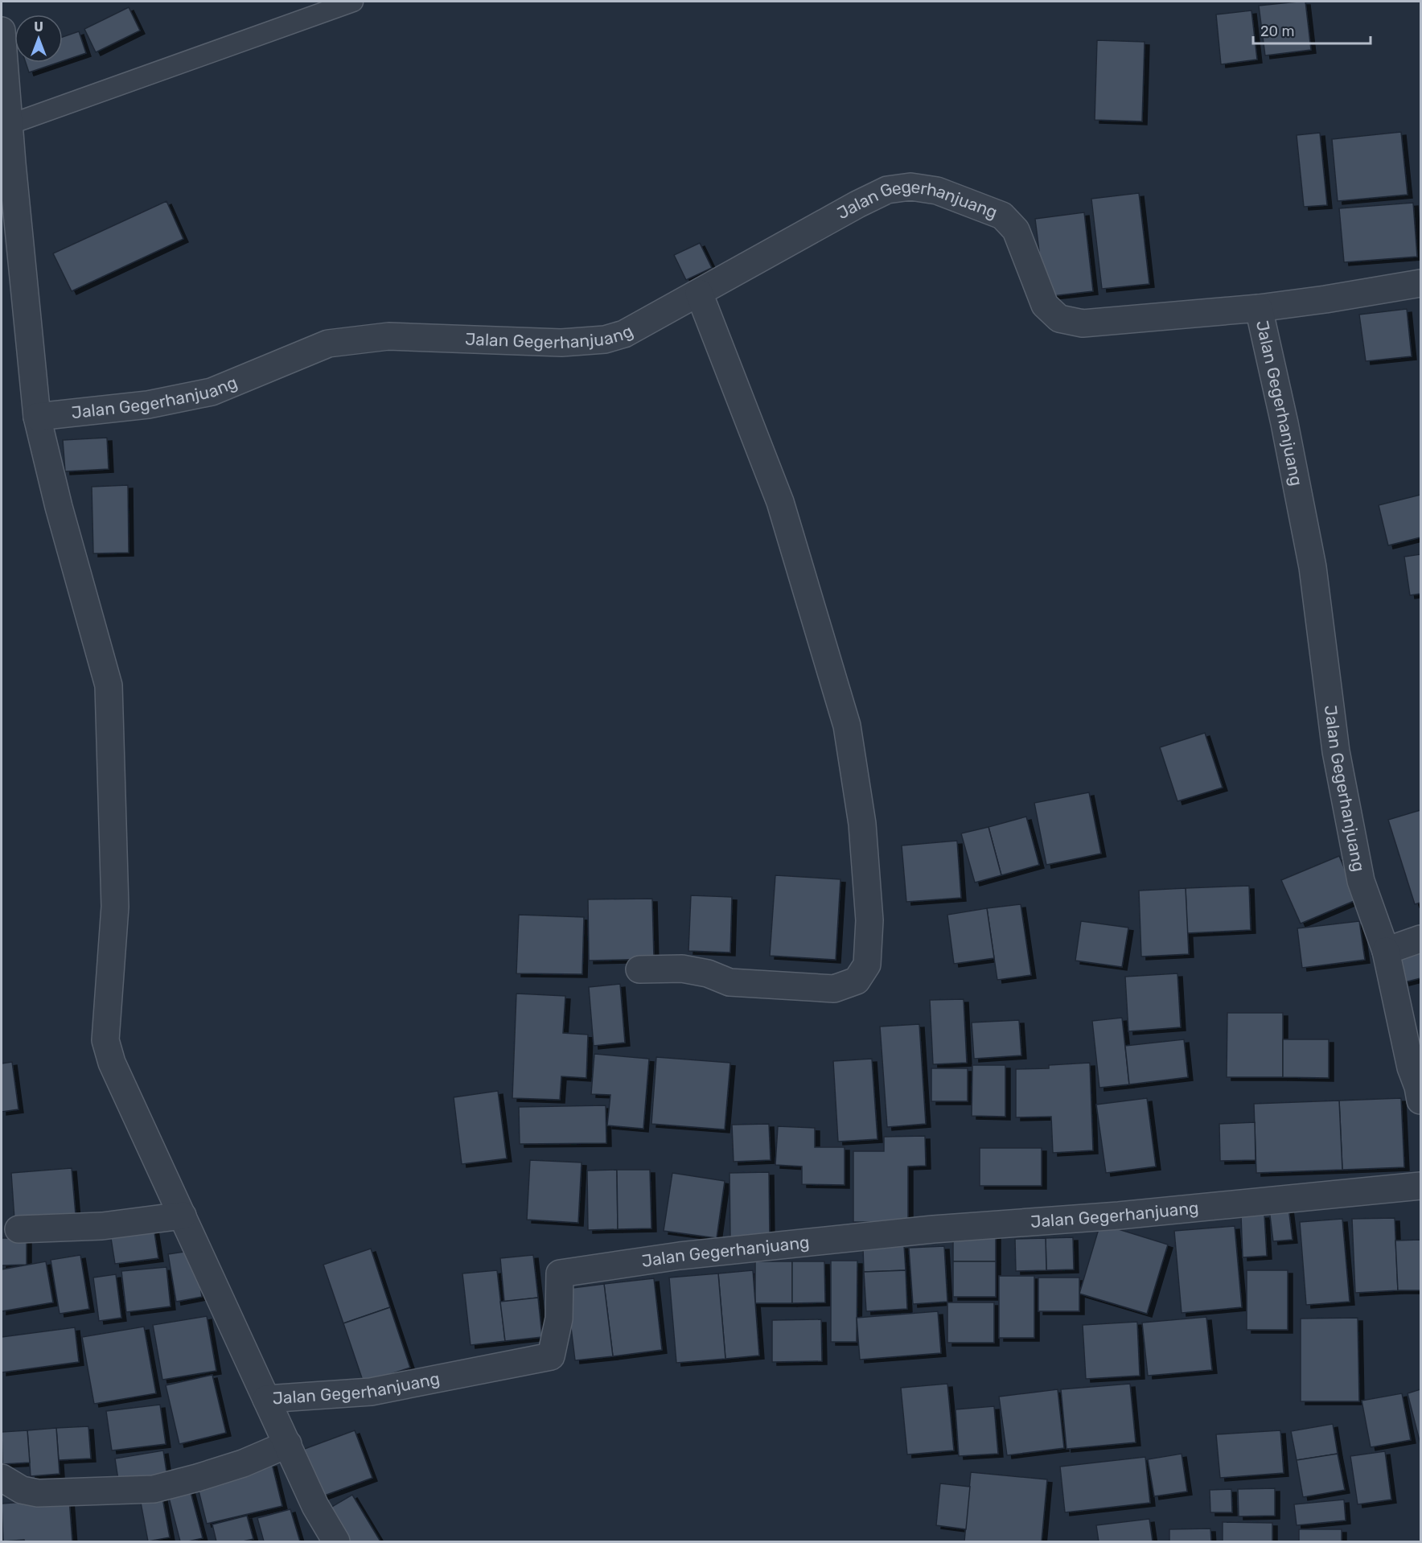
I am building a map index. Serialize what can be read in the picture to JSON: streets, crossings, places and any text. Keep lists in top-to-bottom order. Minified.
{"streets":{"street":["Jalan Gegerhanjuang"]},"scale_bar":"20 m","north":"top"}
